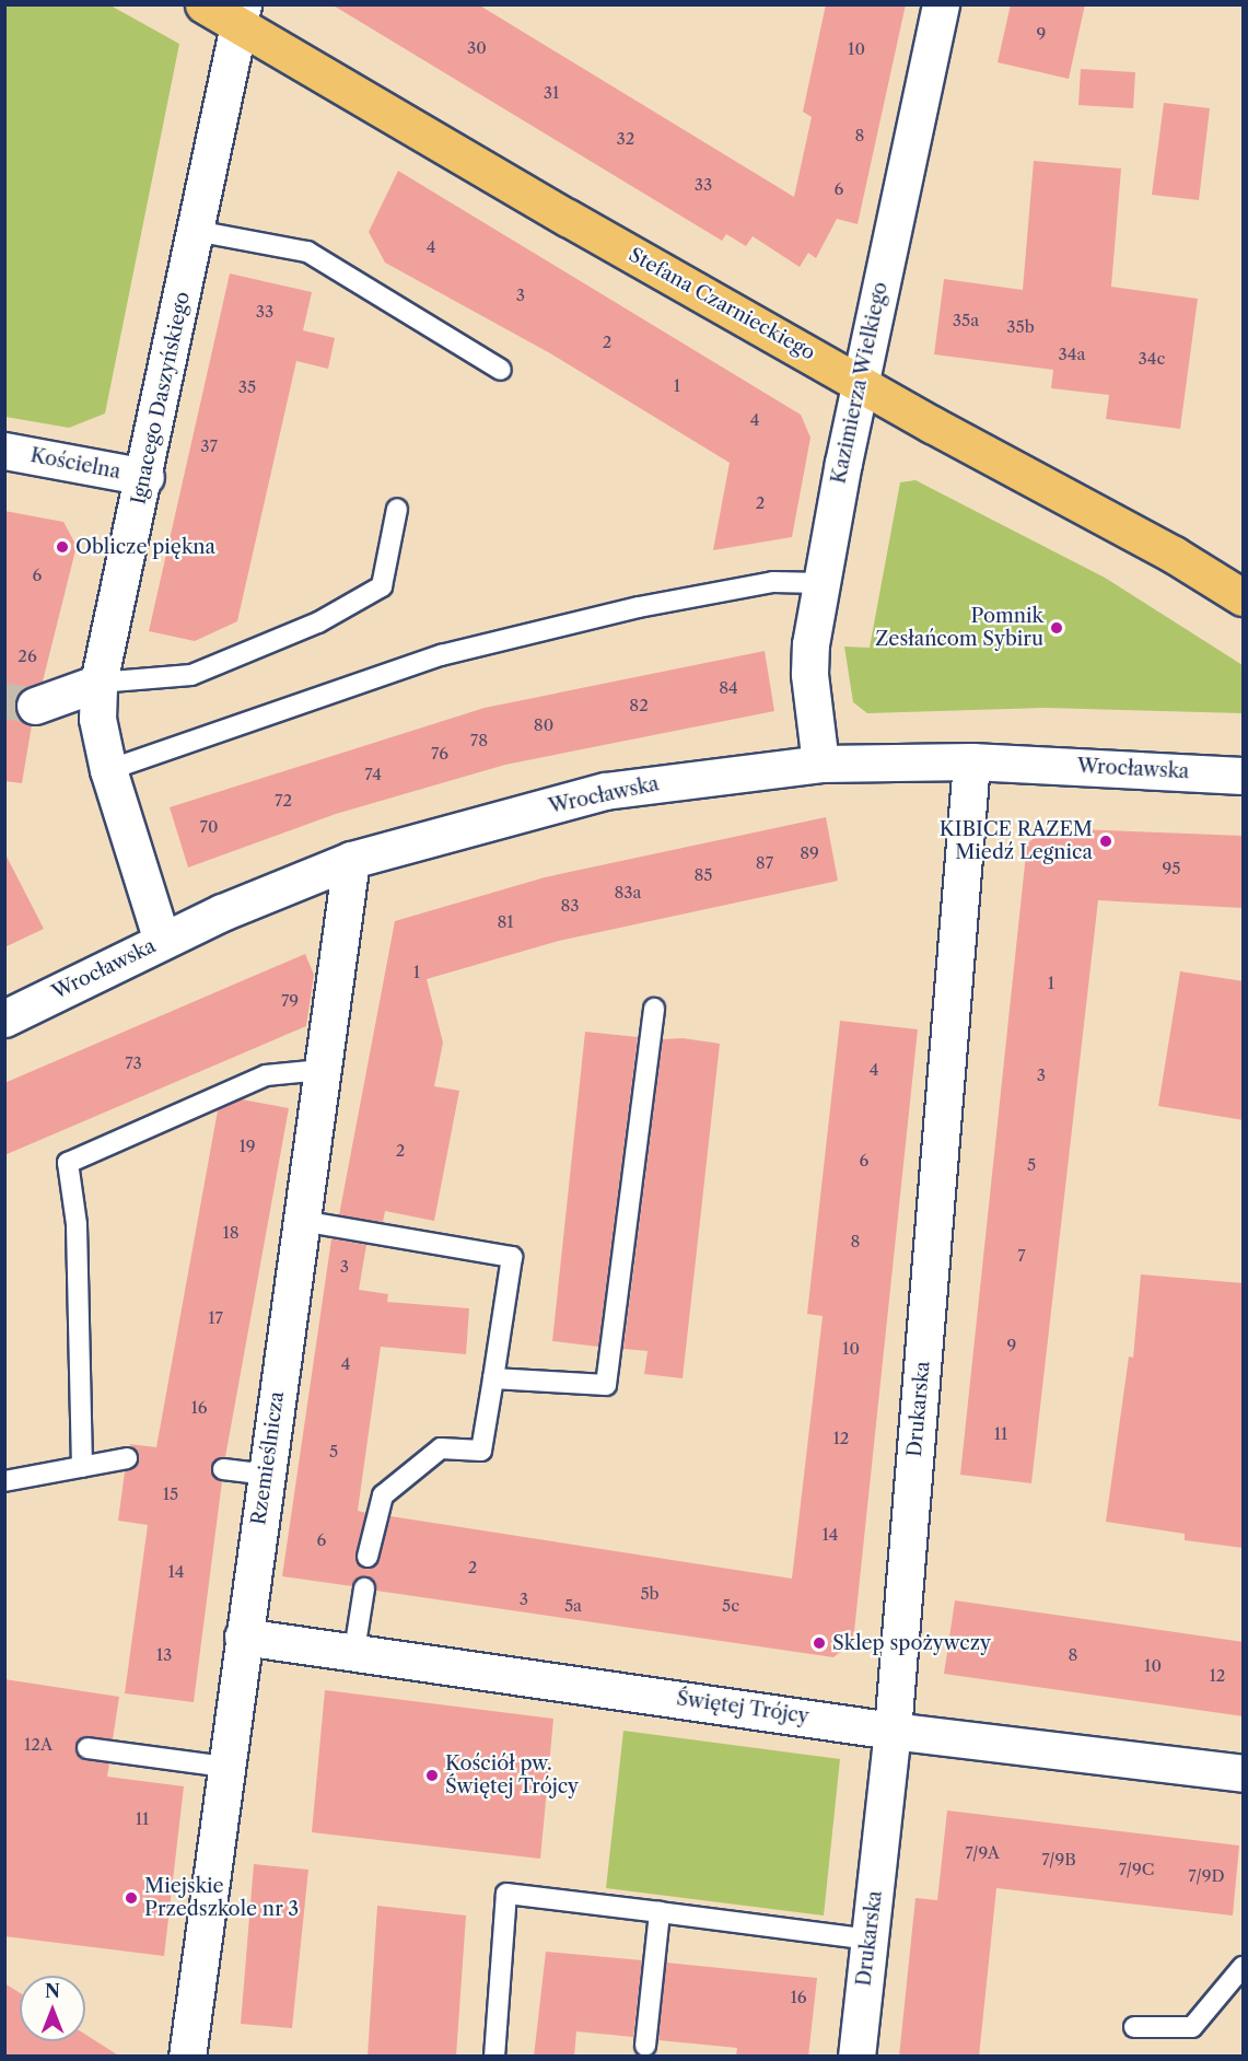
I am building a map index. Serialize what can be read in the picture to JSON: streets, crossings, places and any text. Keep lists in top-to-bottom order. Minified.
{"streets":{"main road":["Stefana Czarnieckiego"],"street":["Kazimierza Wielkiego","Ignacego Daszyńskiego","Kościelna","Wrocławska","Drukarska","Rzemieślnicza","Świętej Trójcy"]},"crossings":[["Stefana Czarnieckiego","Kazimierza Wielkiego"],["Stefana Czarnieckiego","Ignacego Daszyńskiego"],["Kazimierza Wielkiego","Wrocławska"],["Ignacego Daszyńskiego","Kościelna"],["Ignacego Daszyńskiego","Wrocławska"],["Wrocławska","Drukarska"],["Wrocławska","Rzemieślnicza"],["Drukarska","Świętej Trójcy"],["Rzemieślnicza","Świętej Trójcy"]],"places":["Oblicze piękna","Pomnik Zesłańcom Sybiru","KIBICE RAZEM Miedź Legnica","Sklep spożywczy","Kościół pw. Świętej Trójcy","Miejskie Przedszkole nr 3"],"house_numbers":["9","30","10","31","8","32","33","6","4","3","33","35a","35b","2","34a","34c","1","35","4","37","2","6","26","84","82","80","78","76","74","72","70","89","87","95","85","83a","83","81","1","1","79","73","4","3","19","2","6","5","18","8","7","3","17","9","10","4","16","11","12","5","15","14","6","2","14","5b","3","5a","5c","13","8","10","12","12A","11","7/9A","7/9B","7/9C","7/9D","16"],"north":"top"}
